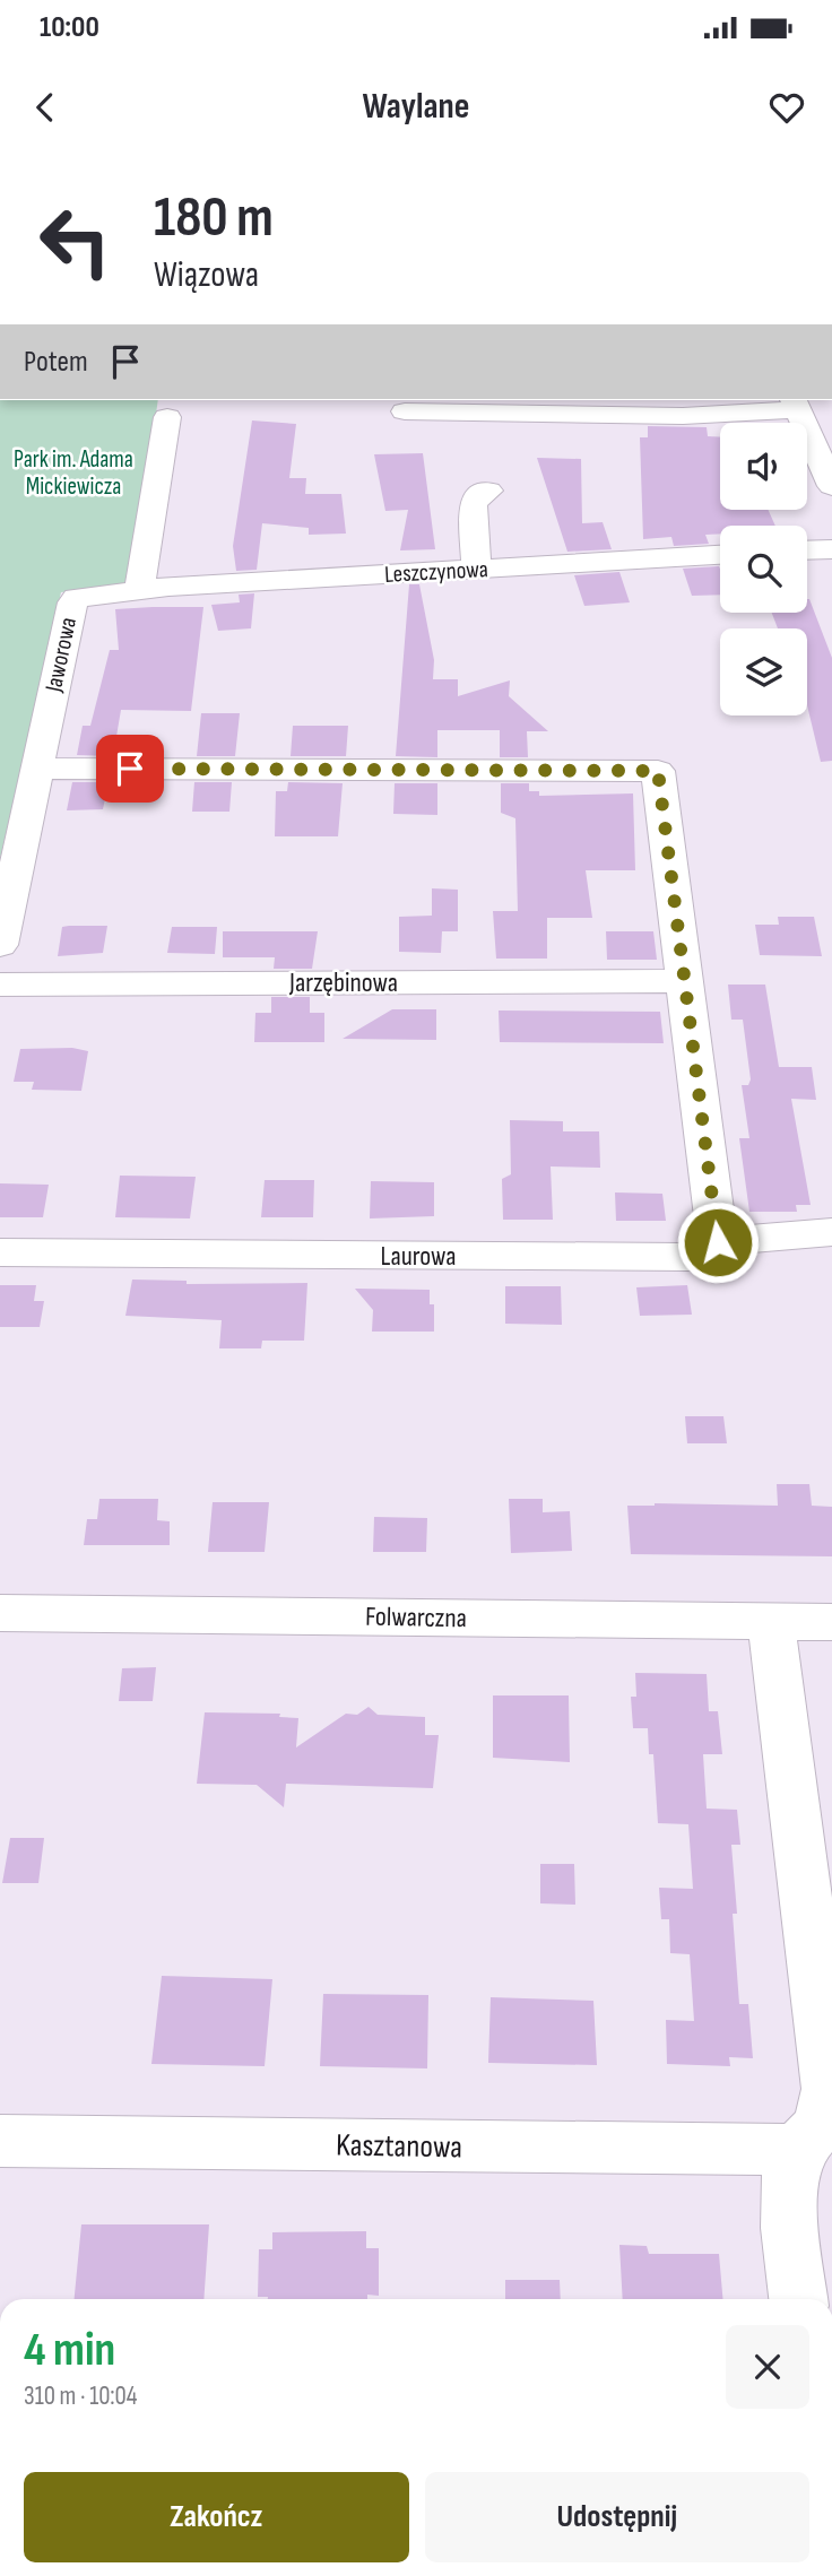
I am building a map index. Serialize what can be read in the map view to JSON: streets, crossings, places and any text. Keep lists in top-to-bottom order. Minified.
{"streets":{"street":["Leszczynowa","Jaworowa","Jarzębinowa","Laurowa","Folwarczna","Kasztanowa"]},"crossings":[["Leszczynowa","Jaworowa"]],"parks":["Park im. Adama Mickiewicza"],"page":{"status":"10:00","header":"Waylane","turn":["180 m","Wiązowa"],"then":"Potem","heading":["4 min","310 m · 10:04"],"buttons":["Zakończ","Udostępnij"]}}
